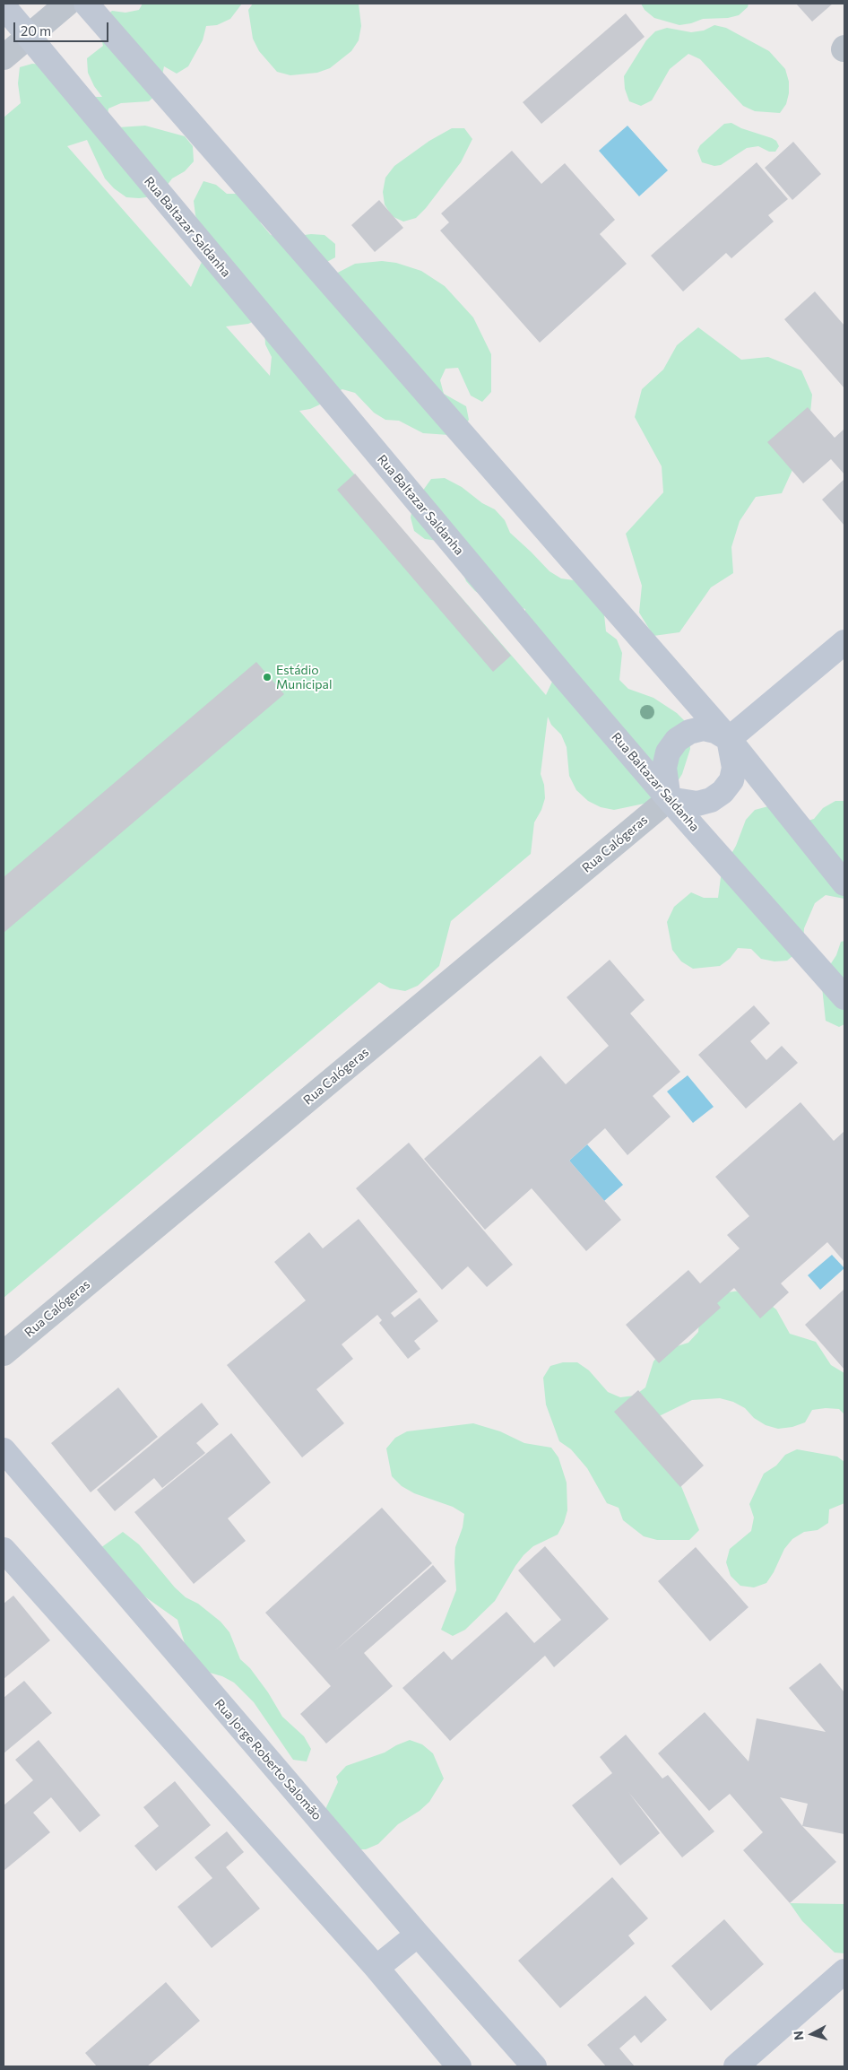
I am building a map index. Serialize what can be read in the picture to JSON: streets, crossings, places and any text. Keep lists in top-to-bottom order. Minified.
{"streets":{"main road":["Rua Baltazar Saldanha","Rua Jorge Roberto Salomão"],"street":["Rua Calógeras"]},"crossings":[["Rua Baltazar Saldanha","Rua Calógeras"]],"places":["Estádio Municipal"],"scale_bar":"20 m","north":"left"}
